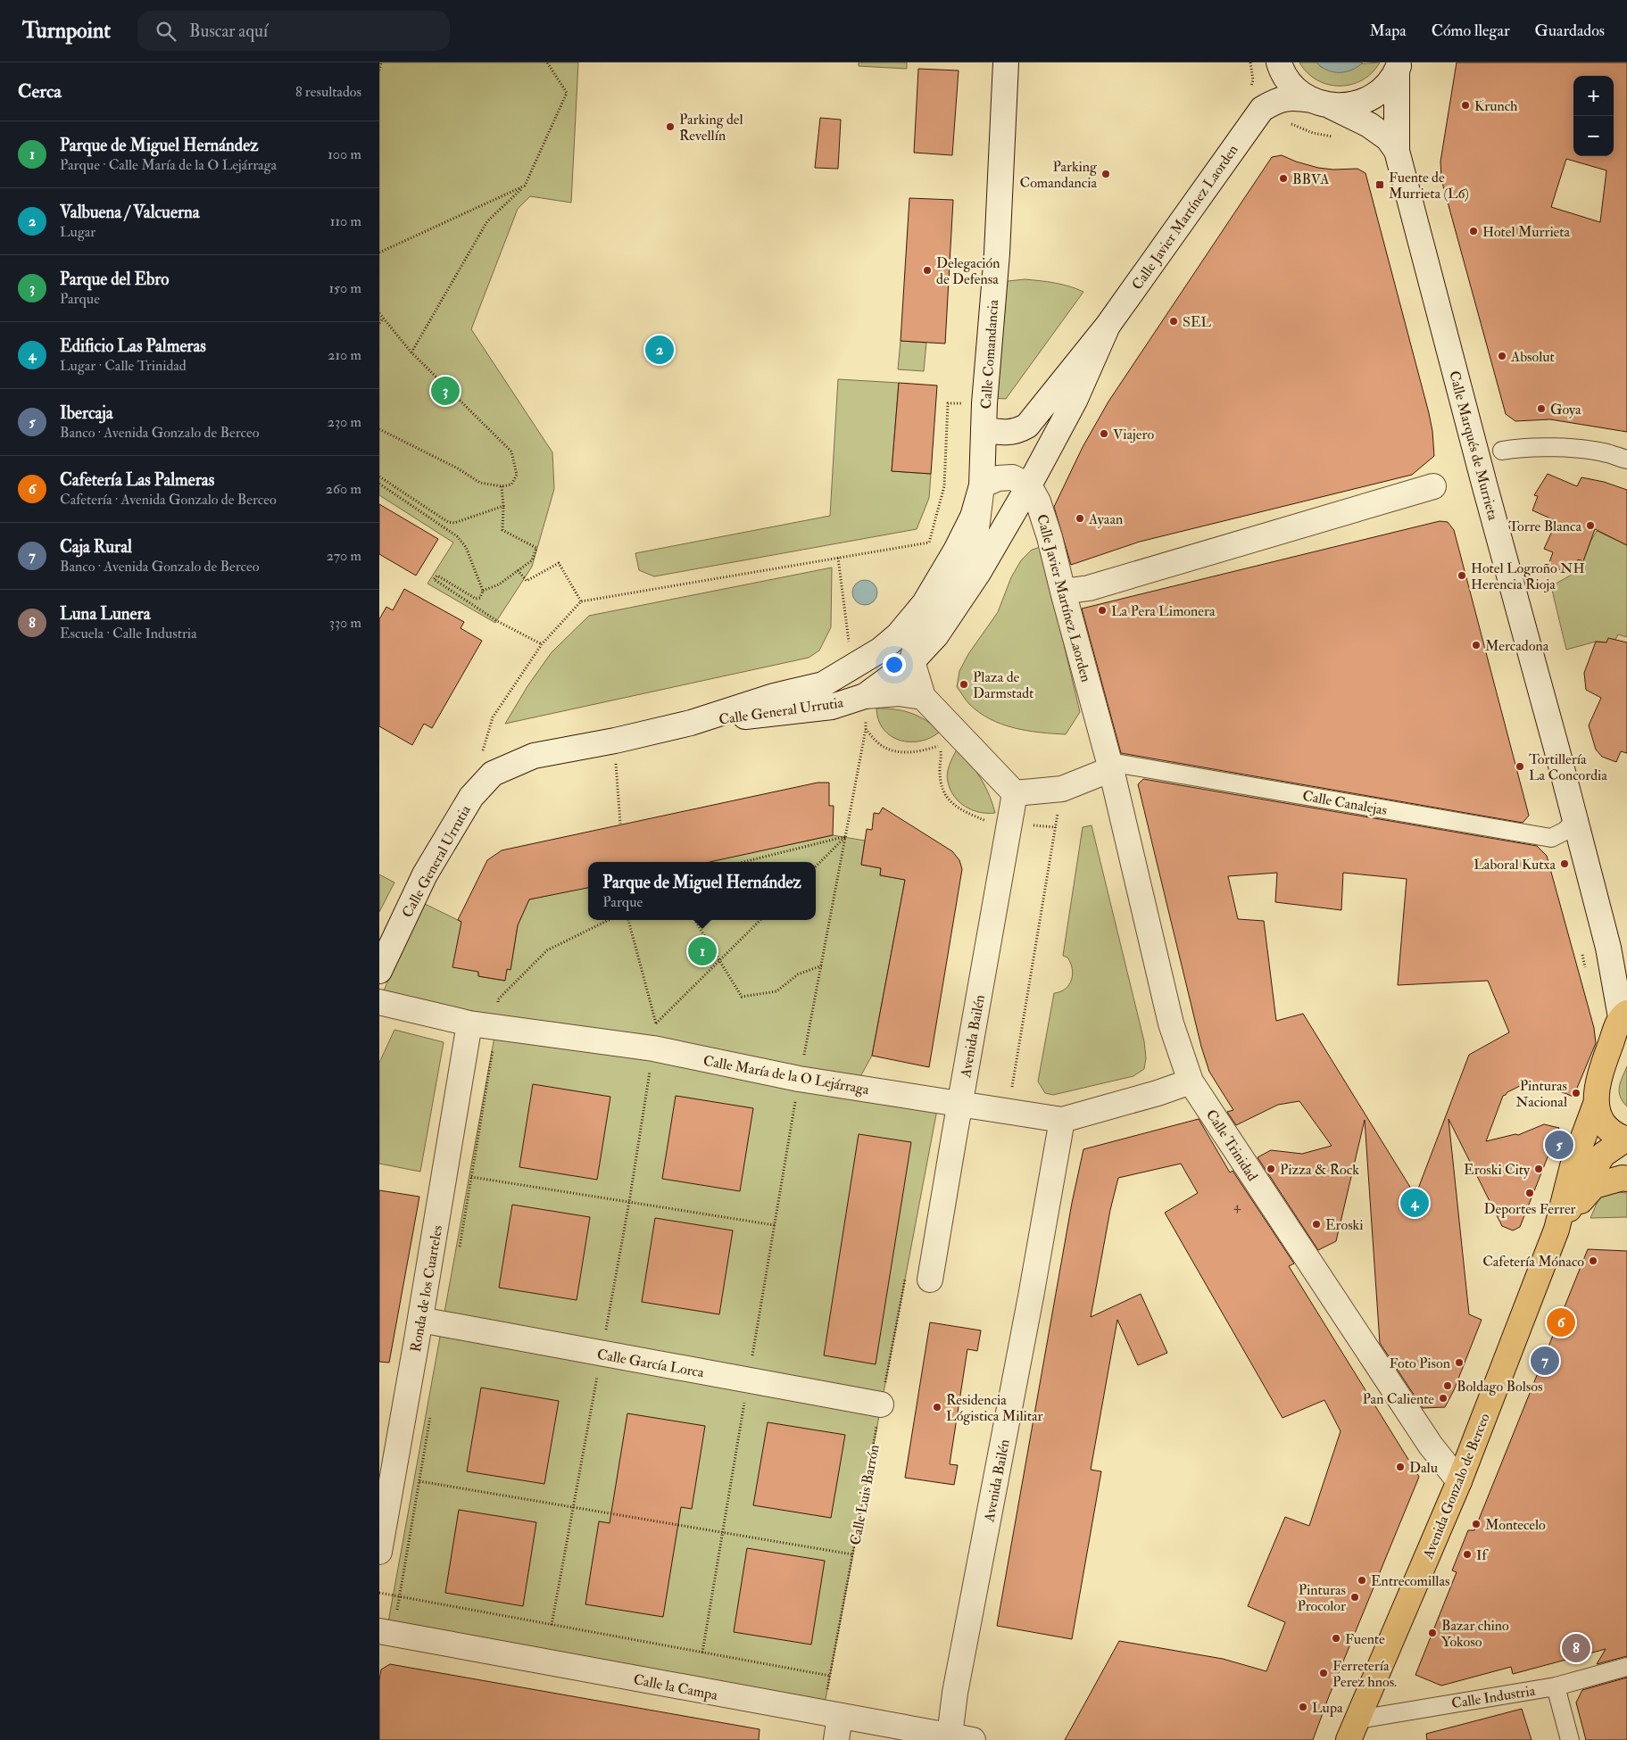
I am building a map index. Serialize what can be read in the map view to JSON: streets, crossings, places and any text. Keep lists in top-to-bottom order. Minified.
{"streets":{"main road":["Avenida Gonzalo de Berceo"],"street":["Calle Javier Martínez Laorden","Calle Comandancia","Calle Marqués de Murrieta","Calle General Urrutia","Calle Canalejas","Avenida Bailén","Calle María de la O Lejárraga","Calle Trinidad","Ronda de los Cuarteles","Calle García Lorca","Calle la Campa","Calle Industria"],"path":["Calle Luis Barrón"]},"crossings":[["Calle Javier Martínez Laorden","Calle Comandancia"],["Calle Javier Martínez Laorden","Calle Canalejas"],["Calle Javier Martínez Laorden","Calle Trinidad"],["Calle Comandancia","Calle General Urrutia"],["Calle Marqués de Murrieta","Calle Canalejas"],["Calle Marqués de Murrieta","Avenida Gonzalo de Berceo"],["Calle Canalejas","Calle Trinidad"],["Avenida Bailén","Calle María de la O Lejárraga"],["Avenida Bailén","Calle la Campa"],["Calle María de la O Lejárraga","Calle Trinidad"],["Calle María de la O Lejárraga","Ronda de los Cuarteles"],["Calle Trinidad","Avenida Gonzalo de Berceo"],["Ronda de los Cuarteles","Calle García Lorca"],["Calle García Lorca","Calle Luis Barrón"],["Avenida Gonzalo de Berceo","Calle Industria"],["Calle Luis Barrón","Calle la Campa"]],"places":{"other":["Krunch","Parking del Revellín","Parking Comandancia","BBVA","Hotel Murrieta","Delegación de Defensa","SEL","Absolut","Goya","Viajero","Ayaan","Torre Blanca","Hotel Logroño NH Herencia Rioja","La Pera Limonera","Mercadona","Plaza de Darmstadt","Tortillería La Concordia","Laboral Kutxa","Pinturas Nacional","Pizza & Rock","Eroski City","Deportes Ferrer","Eroski","Cafetería Mónaco","Foto Pison","Boldago Bolsos","Pan Caliente","Residencia Lógistica Militar","Dalu","Montecelo","If","Entrecomillas","Pinturas Procolor","Bazar chino Yokoso","Fuente","Ferretería Perez hnos.","Lupa"],"transit":["Fuente de Murrieta (L6)"]},"house_numbers":["4"],"page":{"header":"Turnpoint","search":"Buscar aquí","nav":["Mapa","Cómo llegar","Guardados"],"heading":["Cerca","8 resultados"],"map_buttons":["+","−"],"list":[{"mark":"1","name":"Parque de Miguel Hernández","note":"Parque · Calle María de la O Lejárraga","value":"100 m"},{"mark":"2","name":"Valbuena / Valcuerna","note":"Lugar","value":"110 m"},{"mark":"3","name":"Parque del Ebro","note":"Parque","value":"150 m"},{"mark":"4","name":"Edificio Las Palmeras","note":"Lugar · Calle Trinidad","value":"210 m"},{"mark":"5","name":"Ibercaja","note":"Banco · Avenida Gonzalo de Berceo","value":"230 m"},{"mark":"6","name":"Cafetería Las Palmeras","note":"Cafetería · Avenida Gonzalo de Berceo","value":"260 m"},{"mark":"7","name":"Caja Rural","note":"Banco · Avenida Gonzalo de Berceo","value":"270 m"},{"mark":"8","name":"Luna Lunera","note":"Escuela · Calle Industria","value":"330 m"}],"pins":["2","3","1","5","4","6","7","8"],"popup":["Parque de Miguel Hernández","Parque"]}}
